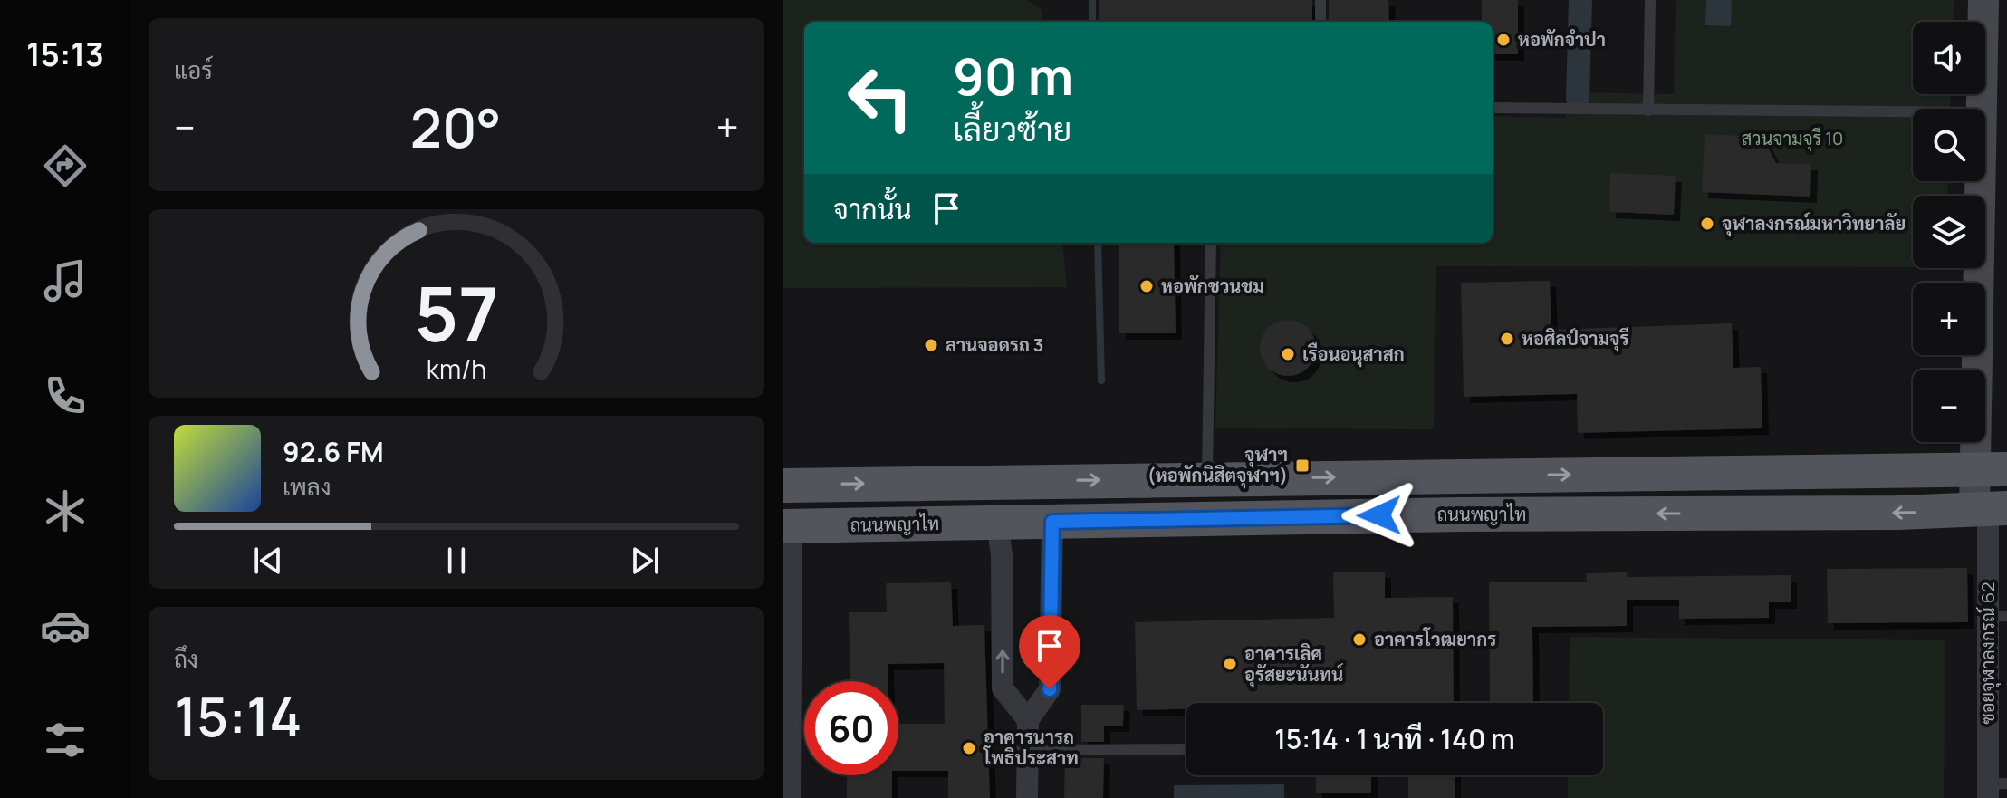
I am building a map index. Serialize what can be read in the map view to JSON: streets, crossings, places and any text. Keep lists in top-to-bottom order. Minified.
{"streets":{"main road":["ถนนพญาไท"],"street":["ซอยจุฬาลงกรณ์ 62"]},"crossings":[["ถนนพญาไท","ซอยจุฬาลงกรณ์ 62"]],"parks":["สวนจามจุรี 10"],"places":{"other":["หอพักจำปา","จุฬาลงกรณ์มหาวิทยาลัย","หอพักชวนชม","หอศิลป์จามจุรี","ลานจอดรถ 3","เรือนอนุสาสก","อาคารโวฒยากร","อาคารเลิศ อุรัสยะนันทน์","อาคารนารถ โพธิประสาท"],"transit":["จุฬาฯ (หอพักนิสิตจุฬาฯ)"]},"page":{"tabs":"15:13","tile":["แอร์",["ถึง","15:14"]],"map_buttons":["+","−"],"turn":["90 m","เลี้ยวซ้าย"],"heat":["−","20°","+"],"then":"จากนั้น","song":["92.6 FM","เพลง"],"limit":"60","trip":"15:14 · 1 นาที · 140 m","gauge":["57","km/h"]}}
